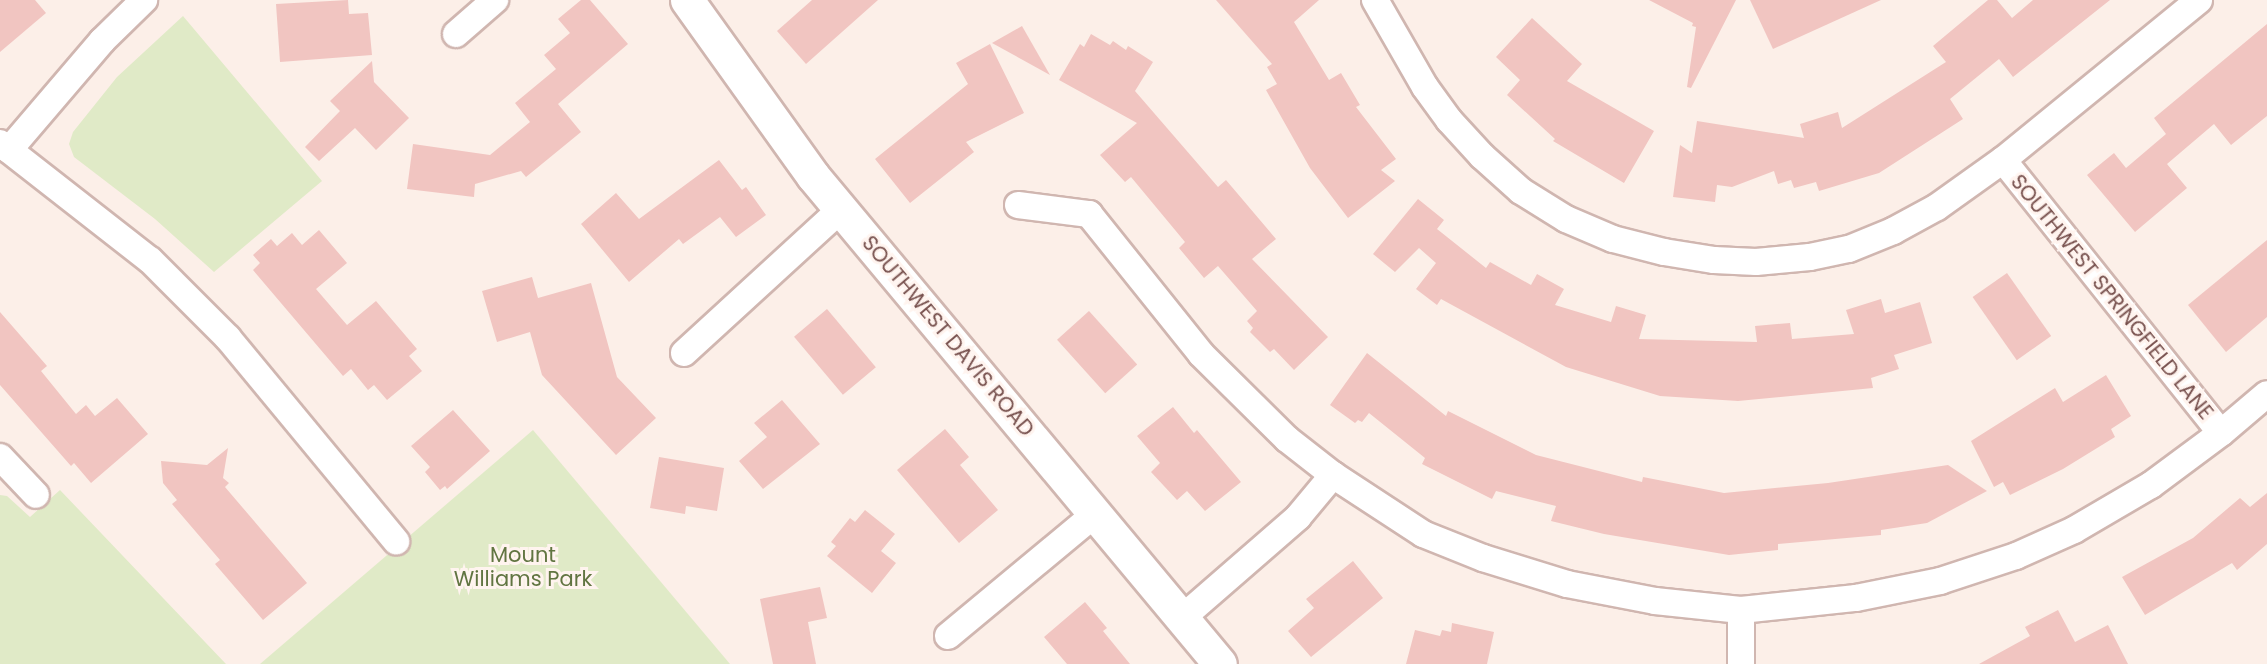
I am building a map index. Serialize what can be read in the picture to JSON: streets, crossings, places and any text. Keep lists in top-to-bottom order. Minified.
{"streets":{"street":["SOUTHWEST SPRINGFIELD LANE","SOUTHWEST DAVIS ROAD"]},"parks":["Mount Williams Park"]}
